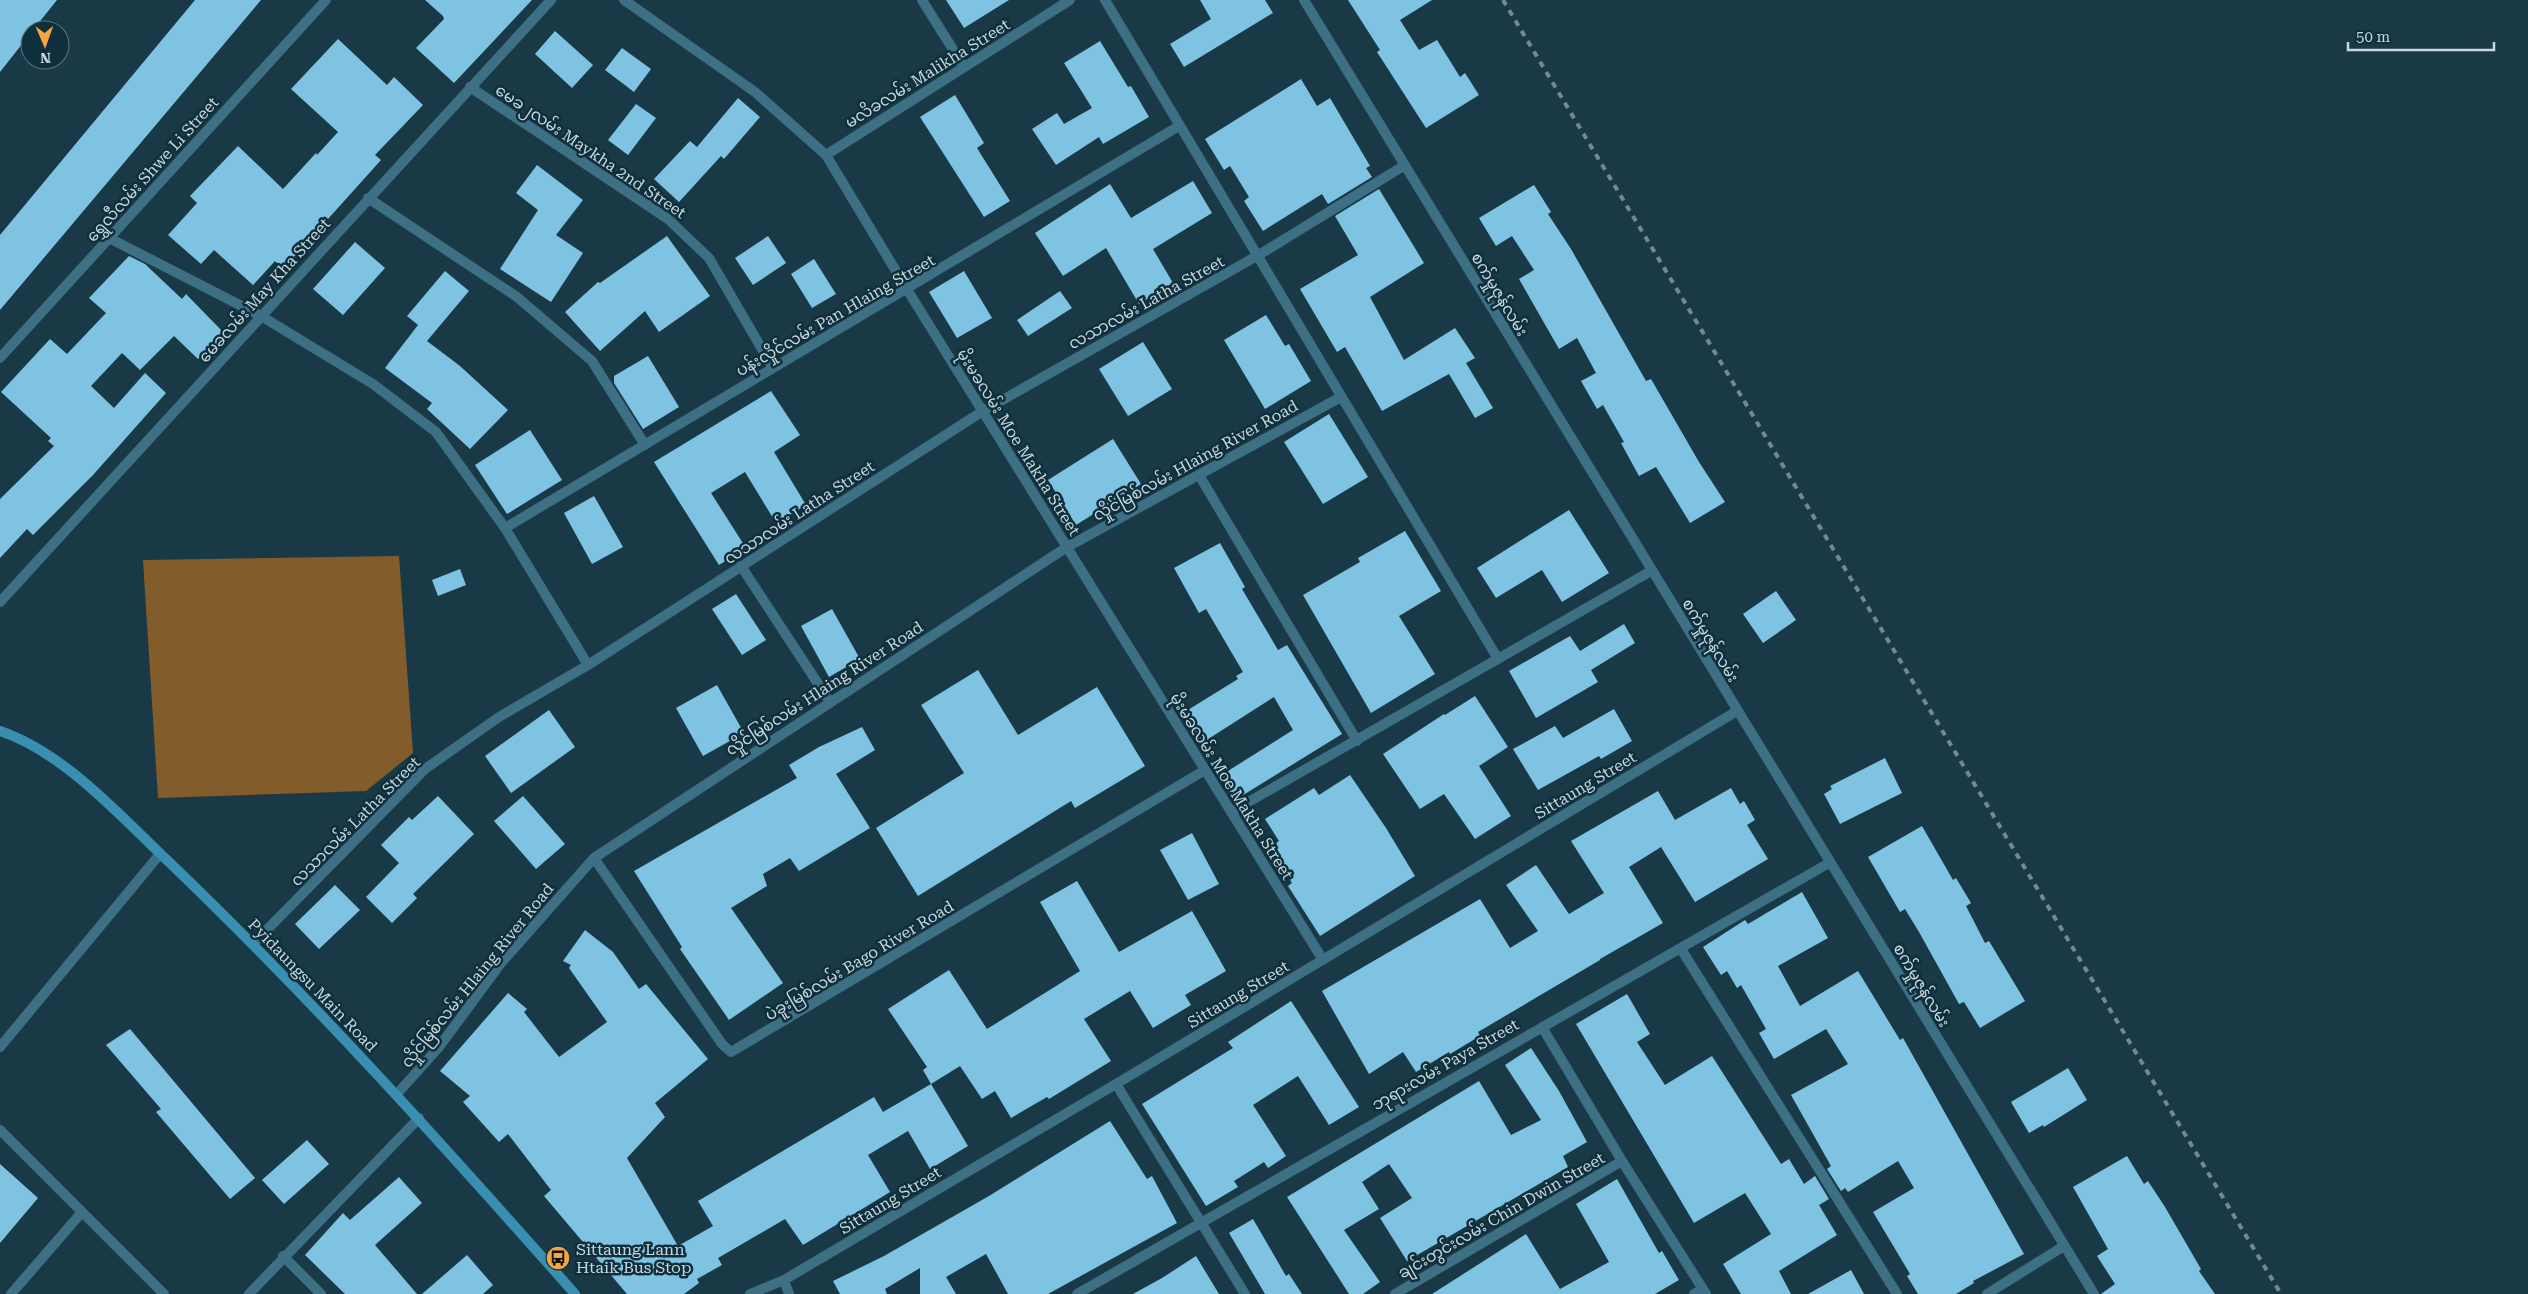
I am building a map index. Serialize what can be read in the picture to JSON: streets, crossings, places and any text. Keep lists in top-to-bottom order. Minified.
{"streets":{"main road":["Pyidaungsu Main Road"],"street":["မလိခလမ်း Malikha Street","မေခ၂လမ်း Maykha 2nd Street","ရွှေလီလမ်း Shwe Li Street","မေခလမ်း May Kha Street","စက်မှုဇုန်လမ်း","လသာလမ်း Latha Street","ပန်းလှိုင်လမ်း Pan Hlaing Street","မိုးမခလမ်း Moe Makha Street","လှိုင်မြစ်လမ်း Hlaing River Road","Sittaung Street","ပဲခူးမြစ်လမ်း Bago River Road","ဘုရားလမ်း Paya Street","ချင်းတွင်းလမ်း Chin Dwin Street"]},"crossings":[["မလိခလမ်း Malikha Street","မိုးမခလမ်း Moe Makha Street"],["မေခ၂လမ်း Maykha 2nd Street","မေခလမ်း May Kha Street"],["မေခ၂လမ်း Maykha 2nd Street","ပန်းလှိုင်လမ်း Pan Hlaing Street"],["စက်မှုဇုန်လမ်း","လသာလမ်း Latha Street"],["စက်မှုဇုန်လမ်း","Sittaung Street"],["စက်မှုဇုန်လမ်း","ဘုရားလမ်း Paya Street"],["လသာလမ်း Latha Street","မိုးမခလမ်း Moe Makha Street"],["လသာလမ်း Latha Street","Pyidaungsu Main Road"],["ပန်းလှိုင်လမ်း Pan Hlaing Street","မိုးမခလမ်း Moe Makha Street"],["မိုးမခလမ်း Moe Makha Street","လှိုင်မြစ်လမ်း Hlaing River Road"],["မိုးမခလမ်း Moe Makha Street","Sittaung Street"],["မိုးမခလမ်း Moe Makha Street","ပဲခူးမြစ်လမ်း Bago River Road"],["လှိုင်မြစ်လမ်း Hlaing River Road","ပဲခူးမြစ်လမ်း Bago River Road"],["လှိုင်မြစ်လမ်း Hlaing River Road","Pyidaungsu Main Road"]],"places":{"bus stop":["Sittaung Lann Htaik Bus Stop"]},"scale_bar":"50 m","north":"bottom"}
